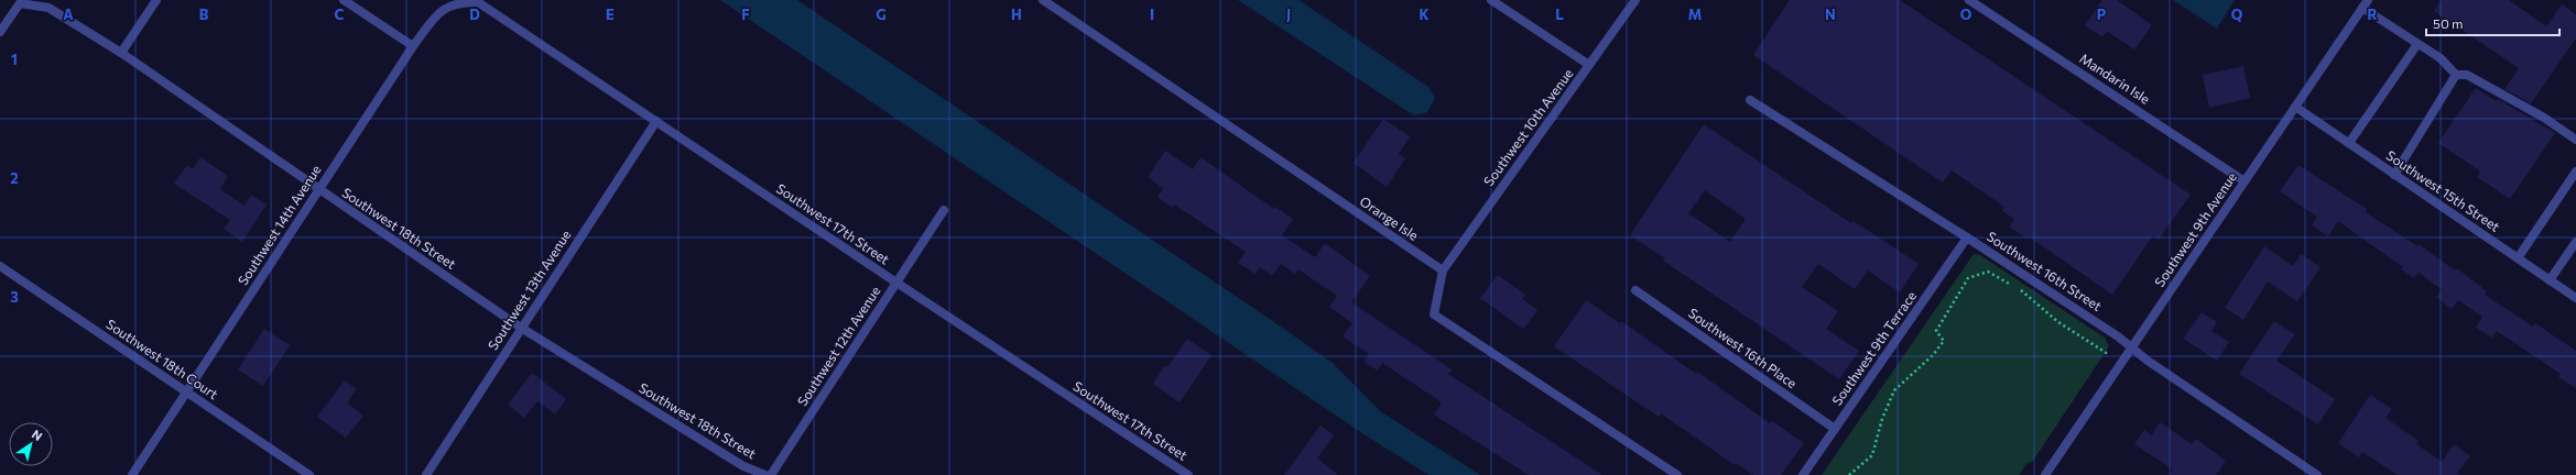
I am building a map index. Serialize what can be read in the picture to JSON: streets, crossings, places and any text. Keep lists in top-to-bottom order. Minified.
{"streets":{"street":["Mandarin Isle","Southwest 10th Avenue","Southwest 15th Street","Orange Isle","Southwest 17th Street","Southwest 14th Avenue","Southwest 18th Street","Southwest 9th Avenue","Southwest 16th Street","Southwest 13th Avenue","Southwest 12th Avenue","Southwest 16th Place","Southwest 9th Terrace","Southwest 18th Court"]},"crossings":[["Mandarin Isle","Southwest 9th Avenue"],["Southwest 10th Avenue","Orange Isle"],["Southwest 15th Street","Southwest 9th Avenue"],["Southwest 17th Street","Southwest 14th Avenue"],["Southwest 17th Street","Southwest 13th Avenue"],["Southwest 17th Street","Southwest 12th Avenue"],["Southwest 14th Avenue","Southwest 18th Street"],["Southwest 14th Avenue","Southwest 18th Court"],["Southwest 18th Street","Southwest 13th Avenue"],["Southwest 9th Avenue","Southwest 16th Street"],["Southwest 16th Street","Southwest 9th Terrace"],["Southwest 16th Place","Southwest 9th Terrace"]],"scale_bar":"50 m","north":"top right","grid":{"columns":["A","B","C","D","E","F","G","H","I","J","K","L","M","N","O","P","Q","R"],"rows":["1","2","3"]}}
